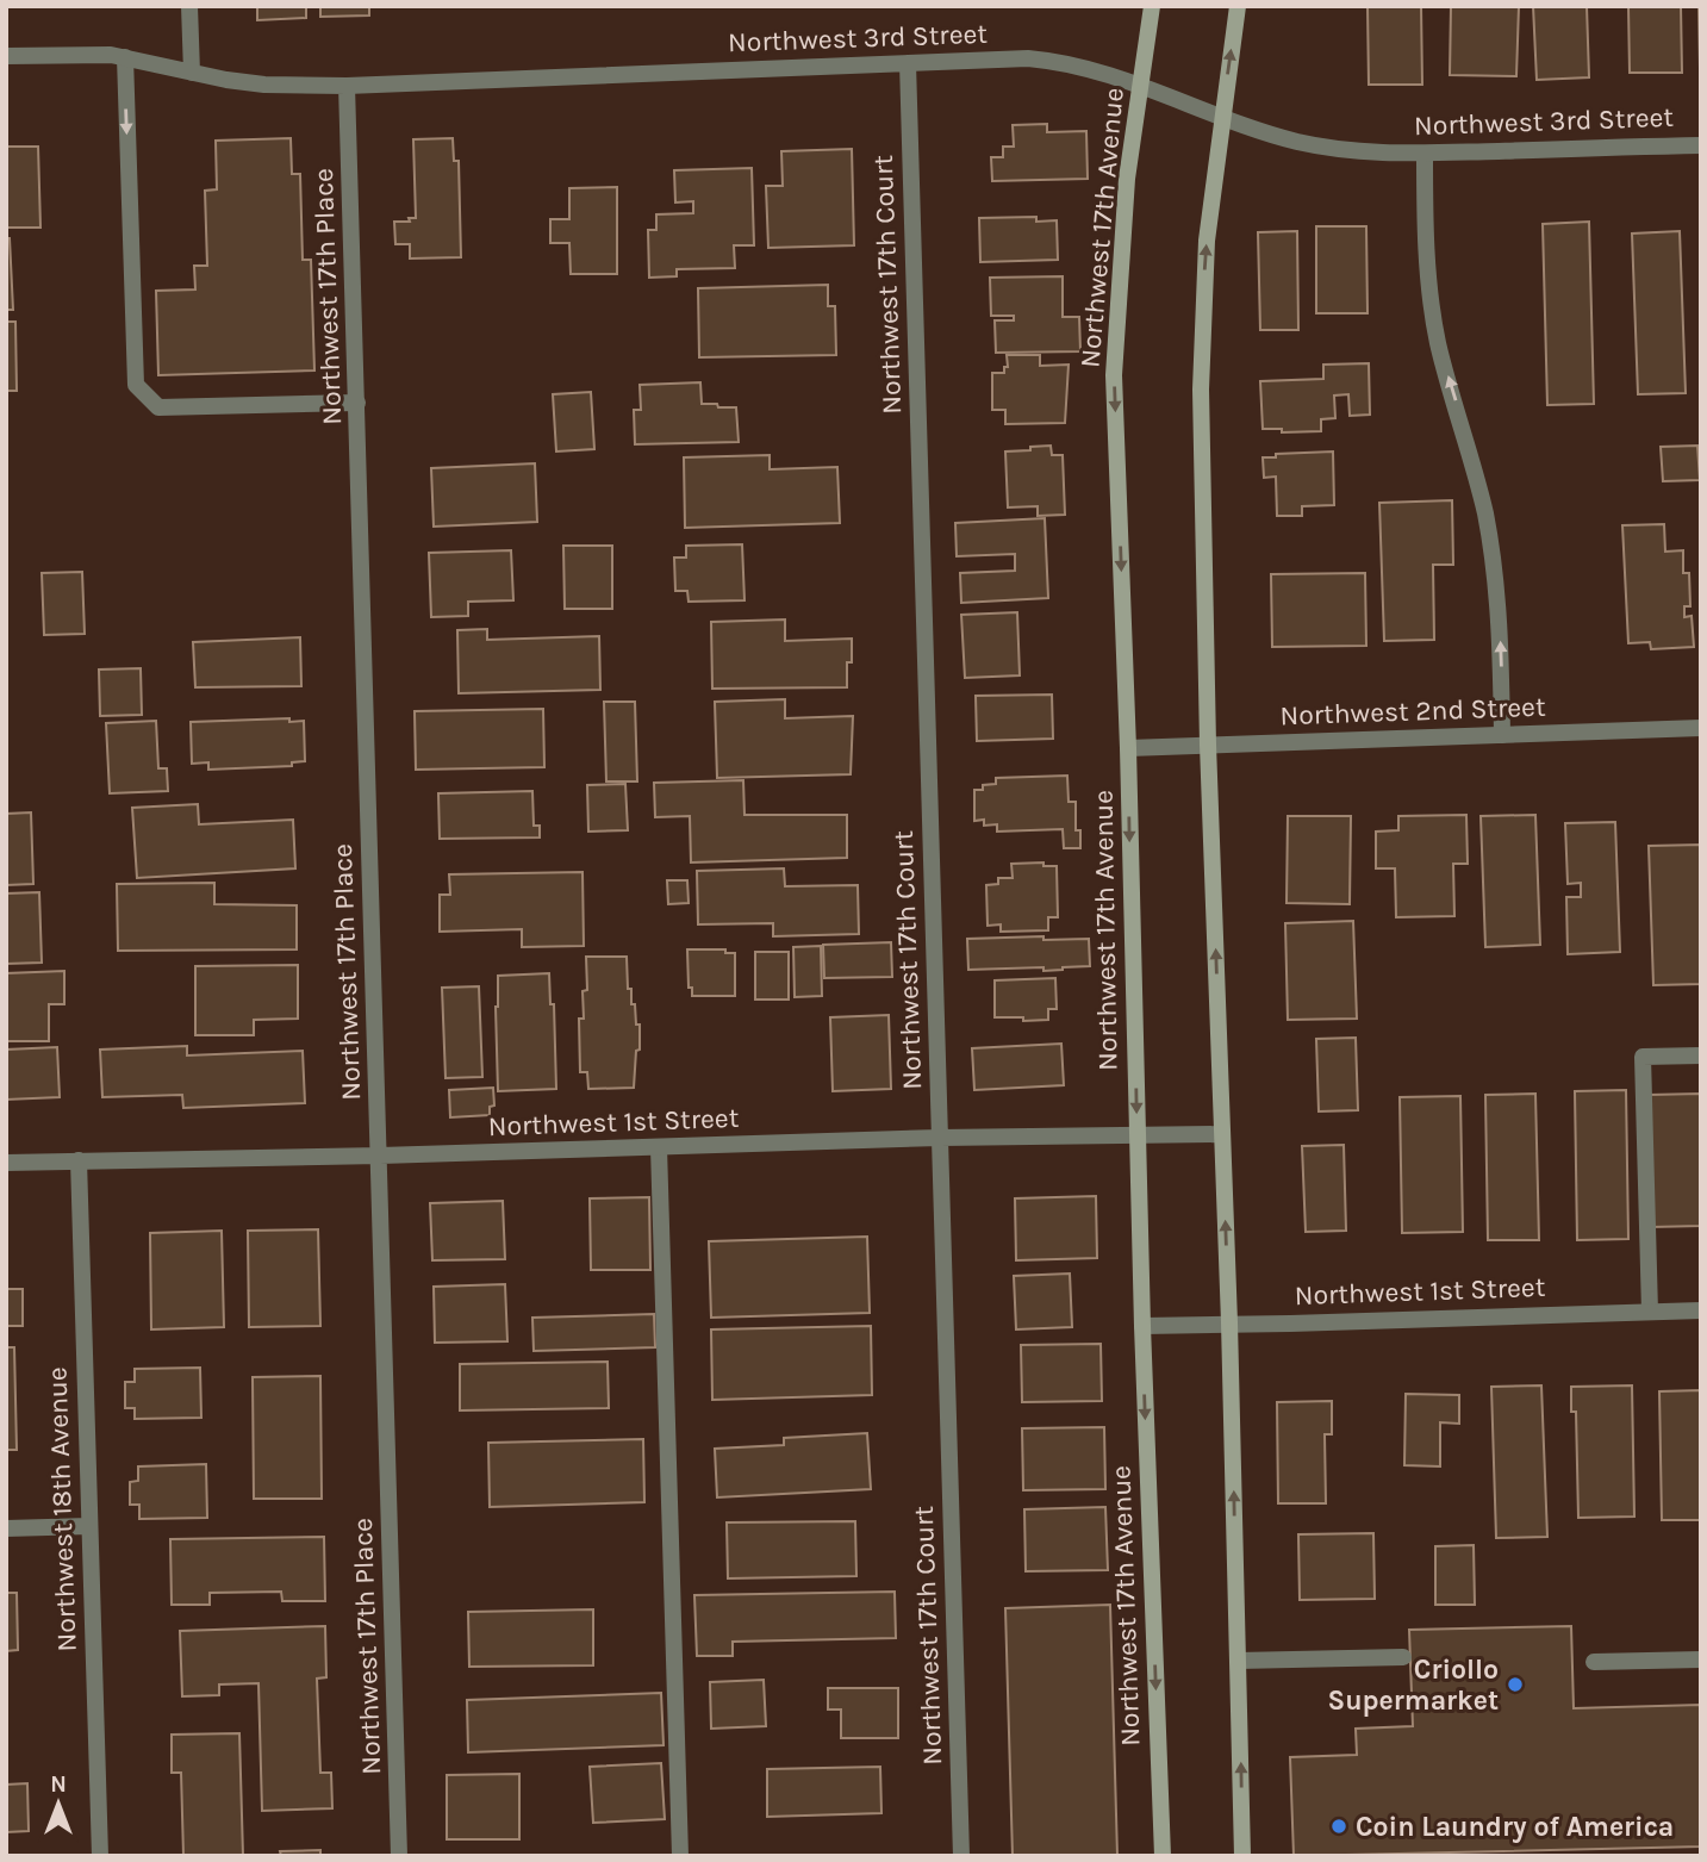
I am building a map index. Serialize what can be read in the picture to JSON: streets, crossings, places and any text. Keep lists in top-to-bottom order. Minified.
{"streets":{"main road":["Northwest 17th Avenue"],"street":["Northwest 3rd Street","Northwest 17th Court","Northwest 17th Place","Northwest 2nd Street","Northwest 1st Street","Northwest 18th Avenue"]},"crossings":[["Northwest 3rd Street","Northwest 17th Avenue"],["Northwest 3rd Street","Northwest 17th Court"],["Northwest 3rd Street","Northwest 17th Place"],["Northwest 17th Avenue","Northwest 2nd Street"],["Northwest 17th Avenue","Northwest 1st Street"],["Northwest 17th Court","Northwest 1st Street"],["Northwest 17th Place","Northwest 1st Street"],["Northwest 1st Street","Northwest 18th Avenue"]],"places":["Criollo Supermarket","Coin Laundry of America"],"north":"top"}
